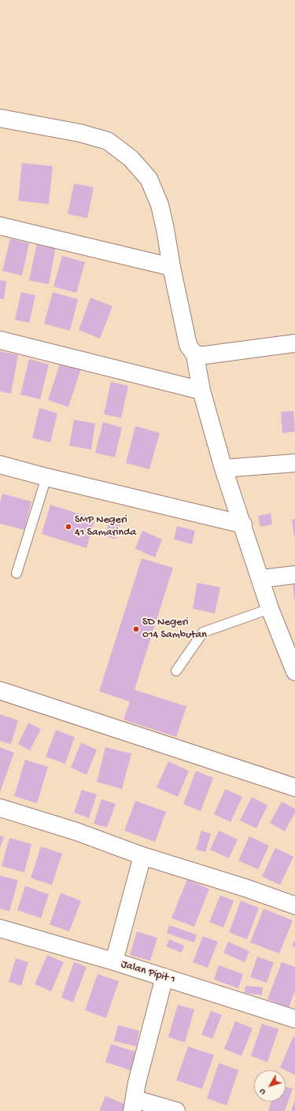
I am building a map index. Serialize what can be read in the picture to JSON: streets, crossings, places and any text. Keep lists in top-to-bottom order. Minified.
{"streets":{"street":["Jalan Pipit 1"]},"places":["SMP Negeri 41 Samarinda","SD Negeri 014 Sambutan"],"north":"bottom left"}
